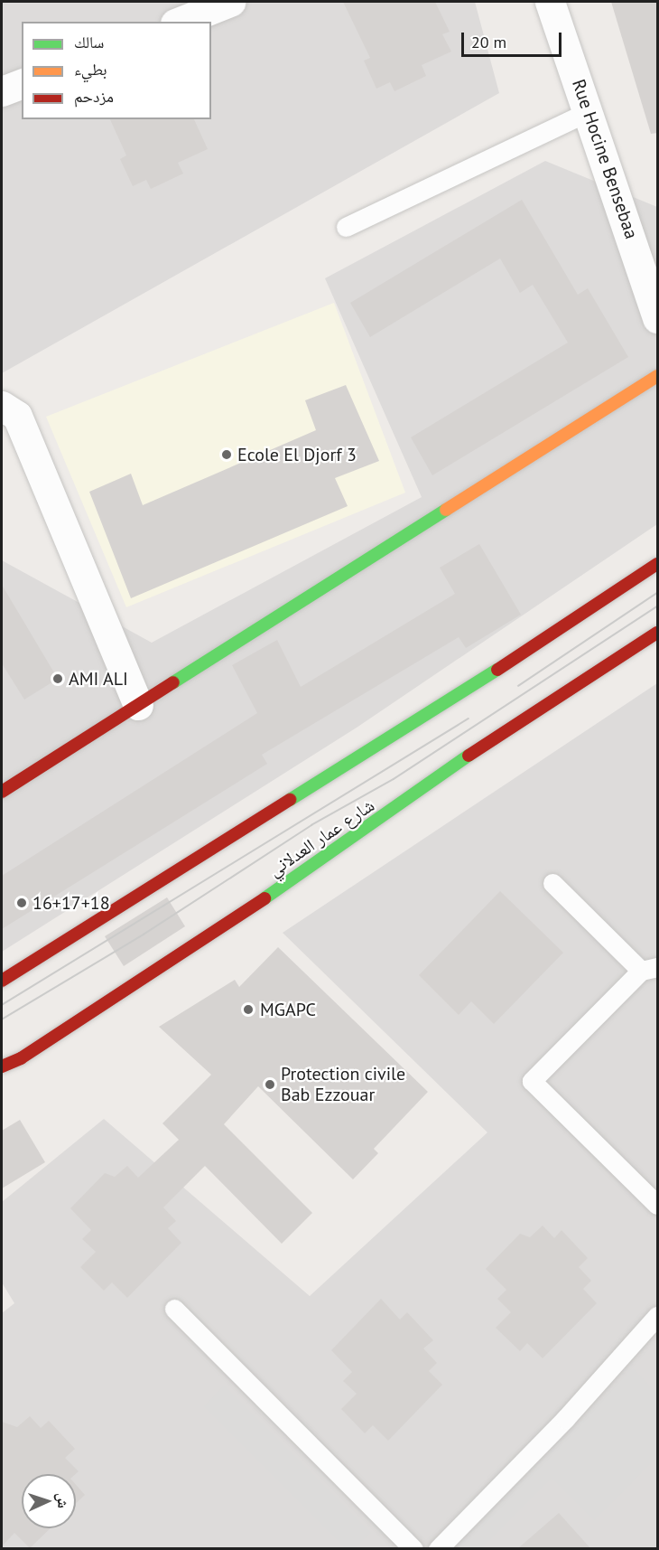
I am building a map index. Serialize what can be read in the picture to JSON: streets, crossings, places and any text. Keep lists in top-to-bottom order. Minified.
{"streets":{"main road":["شارع عمار العدلاني"],"street":["Rue Hocine Bensebaa"]},"places":["Ecole El Djorf 3","AMI ALI","16+17+18","MGAPC","Protection civile Bab Ezzouar"],"legend":["سالك","بطيء","مزدحم"],"scale_bar":"20 m","north":"right"}
